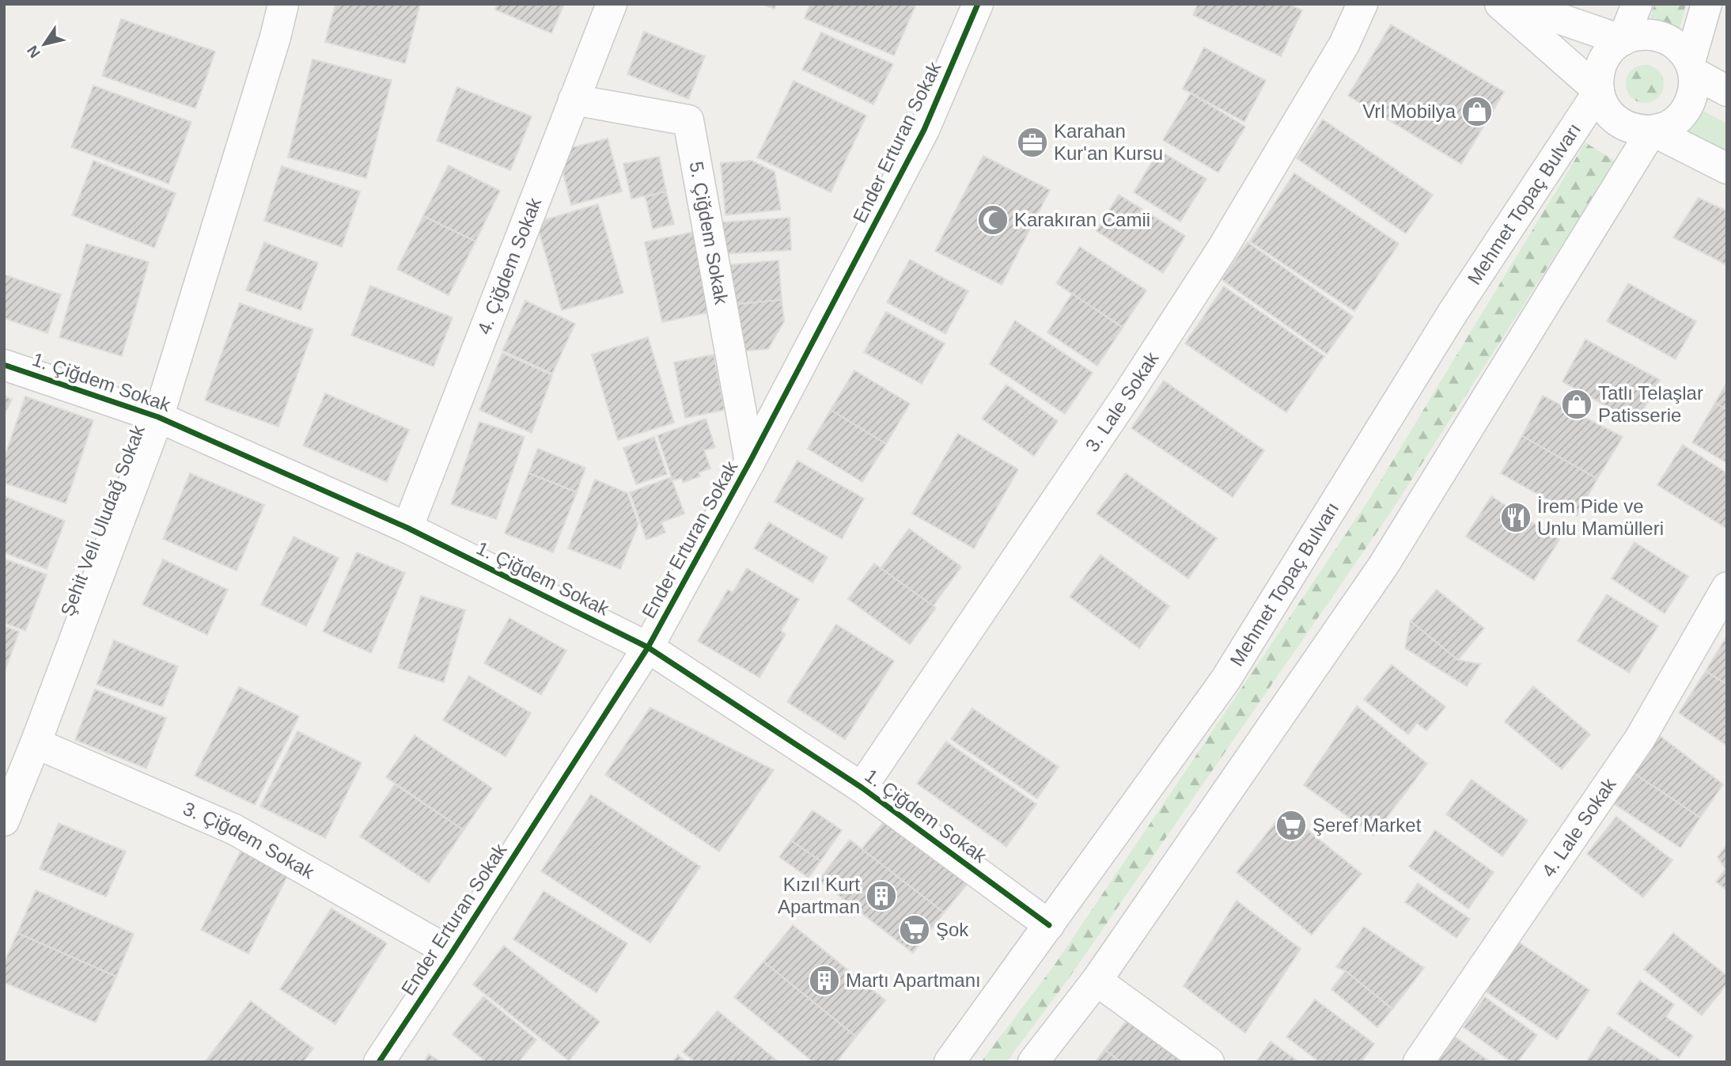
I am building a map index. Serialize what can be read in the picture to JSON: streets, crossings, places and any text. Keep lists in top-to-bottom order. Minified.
{"streets":{"street":["Ender Erturan Sokak","Mehmet Topaç Bulvarı","5. Çiğdem Sokak","4. Çiğdem Sokak","1. Çiğdem Sokak","3. Lale Sokak","Şehit Veli Uludağ Sokak","4. Lale Sokak","3. Çiğdem Sokak"]},"crossings":[["Ender Erturan Sokak","5. Çiğdem Sokak"],["Ender Erturan Sokak","1. Çiğdem Sokak"],["Ender Erturan Sokak","3. Çiğdem Sokak"],["Mehmet Topaç Bulvarı","1. Çiğdem Sokak"],["5. Çiğdem Sokak","4. Çiğdem Sokak"],["4. Çiğdem Sokak","1. Çiğdem Sokak"],["1. Çiğdem Sokak","3. Lale Sokak"],["1. Çiğdem Sokak","Şehit Veli Uludağ Sokak"],["Şehit Veli Uludağ Sokak","3. Çiğdem Sokak"]],"places":{"shop":["Vrl Mobilya","Tatlı Telaşlar Patisserie"],"office":["Karahan Kur'an Kursu"],"mosque":["Karakıran Camii"],"restaurant":["İrem Pide ve Unlu Mamülleri"],"supermarket":["Şeref Market","Şok"],"building":["Kızıl Kurt Apartman","Martı Apartmanı"]},"north":"bottom left"}
